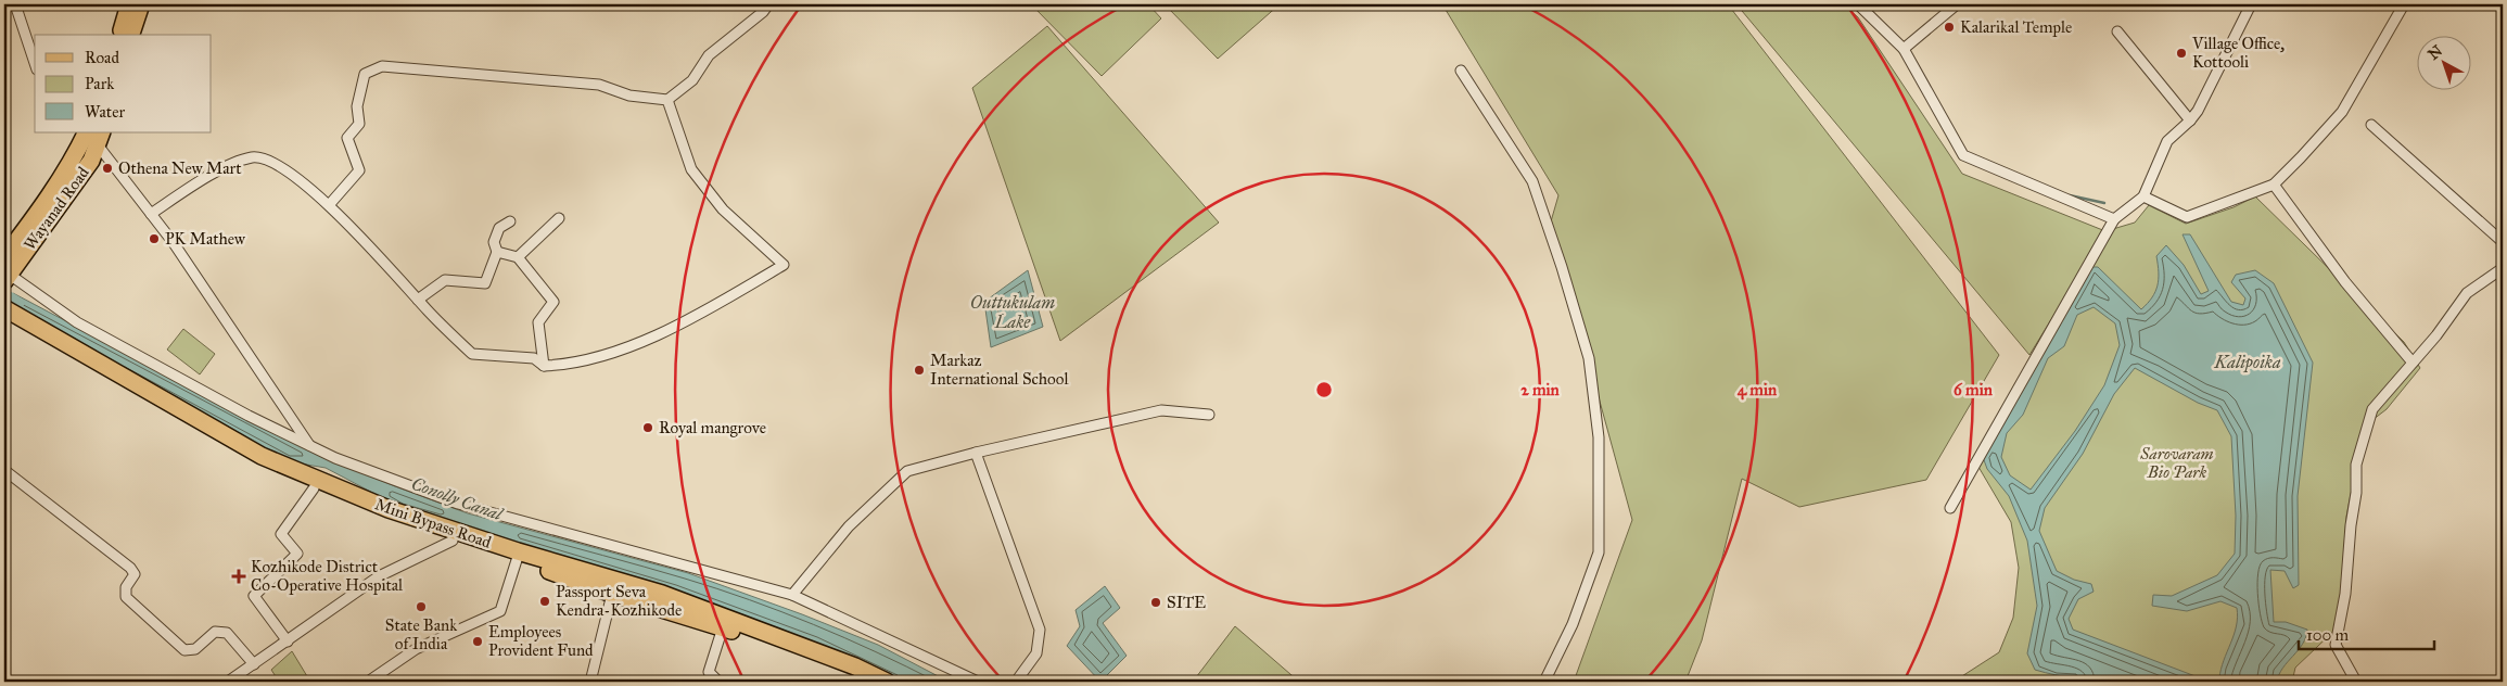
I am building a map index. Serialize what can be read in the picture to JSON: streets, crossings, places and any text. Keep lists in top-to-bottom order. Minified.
{"streets":{"main road":["Wayanad Road","Mini Bypass Road"]},"water":["Outtukulam Lake","Kalipoika","Conolly Canal"],"parks":["Sarovaram Bio Park"],"places":{"other":["Kalarikal Temple","Village Office, Kottooli","Othena New Mart","PK Mathew","Markaz International School","Royal mangrove","Passport Seva Kendra-Kozhikode","SITE","State Bank of India","Employees Provident Fund"],"health":["Kozhikode District Co-Operative Hospital"]},"legend":["Road","Park","Water"],"scale_bar":"100 m","north":"top left","rings":["2 min","4 min","6 min"]}
